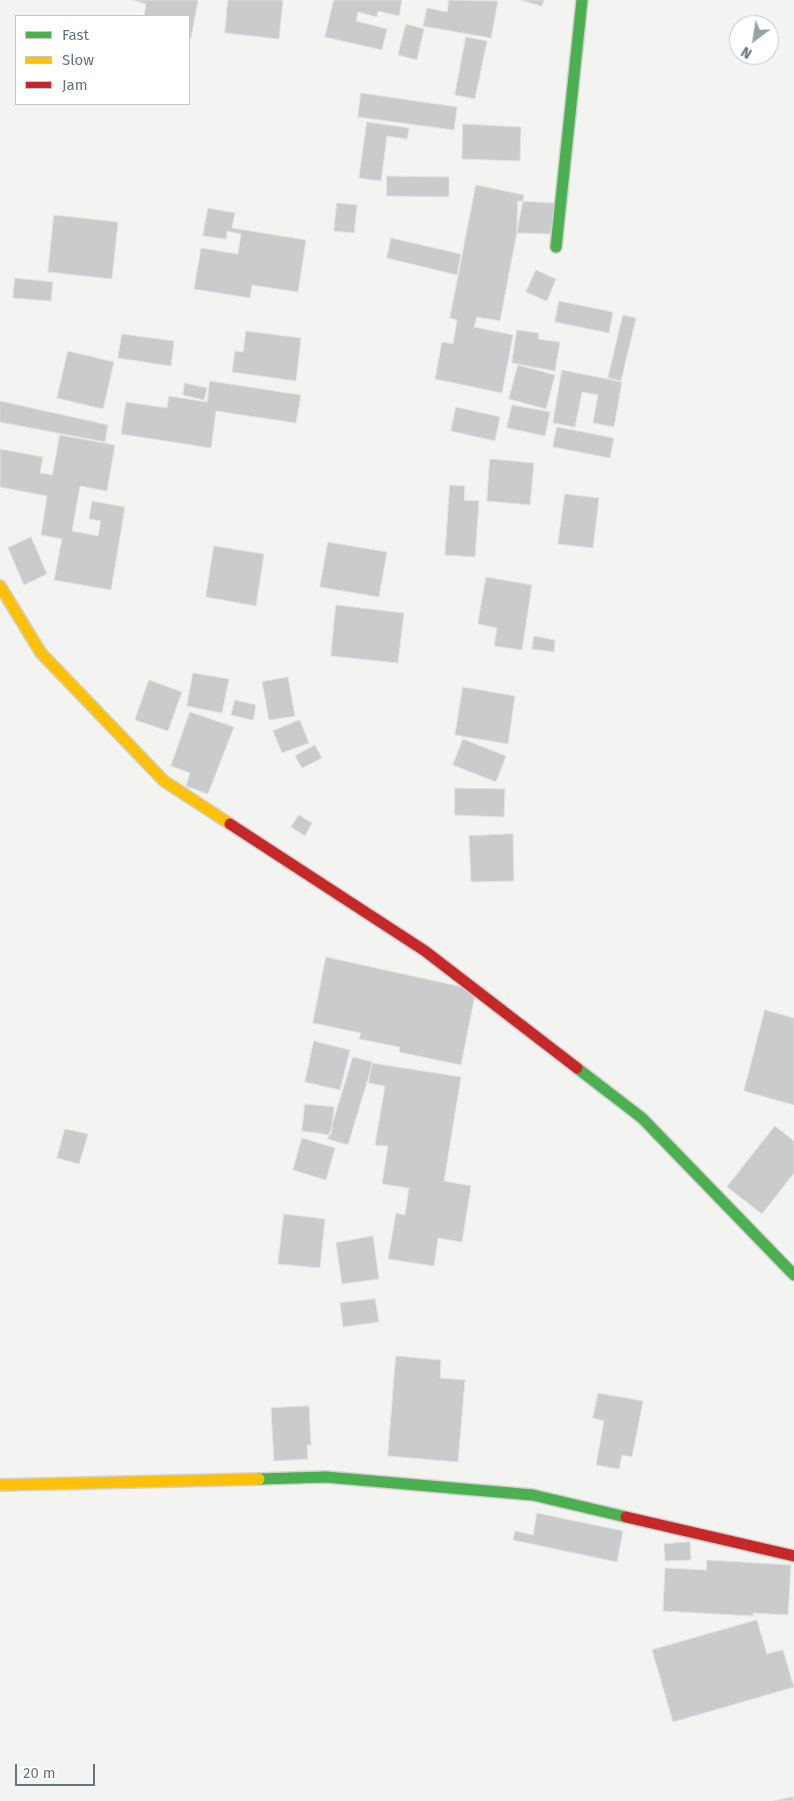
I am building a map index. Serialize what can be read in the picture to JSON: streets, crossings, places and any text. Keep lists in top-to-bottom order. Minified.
{"legend":["Fast","Slow","Jam"],"scale_bar":"20 m","north":"bottom left"}
